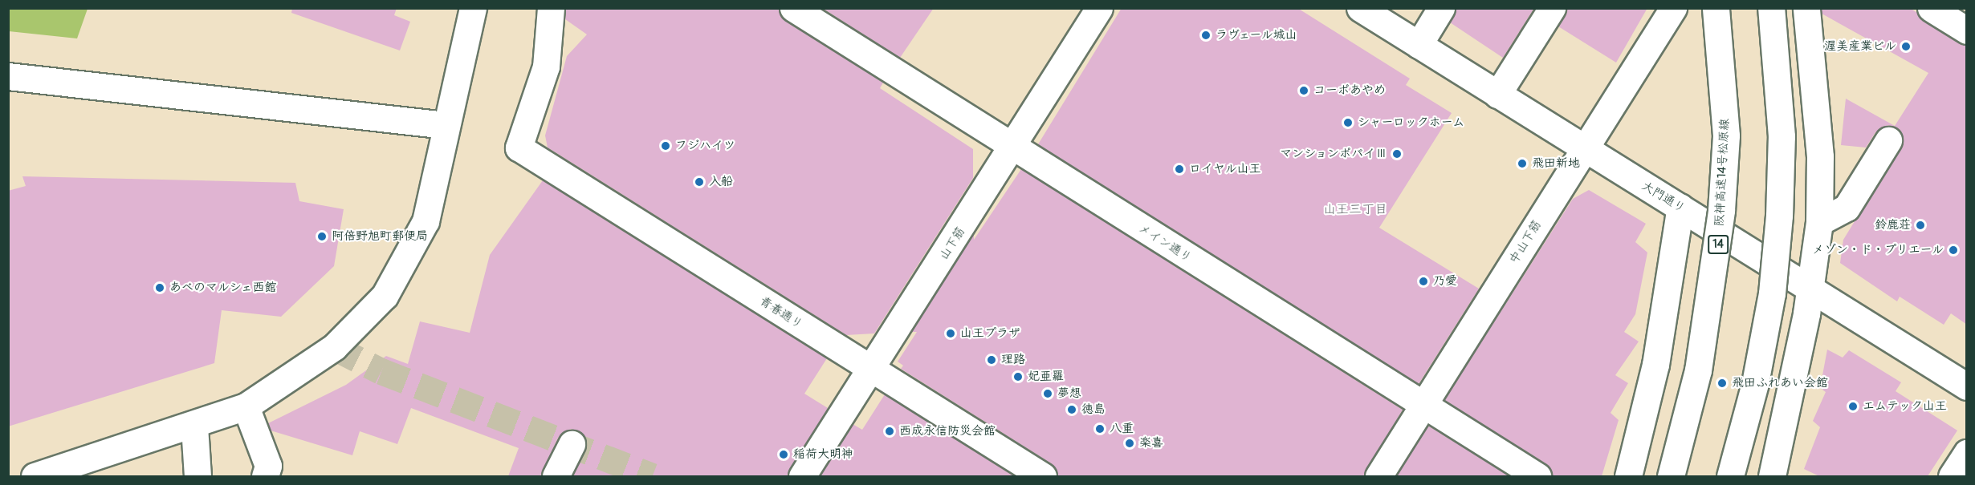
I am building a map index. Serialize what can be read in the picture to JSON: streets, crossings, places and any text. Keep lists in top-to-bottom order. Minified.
{"streets":{"main road":["阪神高速14号松原線","大門通り","中山下筋","メイン通り","山下筋","14","青春通り"]},"crossings":[["大門通り","中山下筋"],["中山下筋","メイン通り"],["メイン通り","山下筋"],["山下筋","青春通り"]],"districts":["山王三丁目"],"places":["ラヴェール城山","渥美産業ビル","コーポあやめ","シャーロックホーム","フジハイツ","マンションポパイⅢ","飛田新地","ロイヤル山王","入船","鈴鹿荘","阿倍野旭町郵便局","メゾン・ド・プリエール","乃愛","あべのマルシェ西館","山王プラザ","理路","妃亜羅","飛田ふれあい会館","夢想","エムテック山王","徳島","八重","西成永信防災会館","楽喜","稲荷大明神"]}
